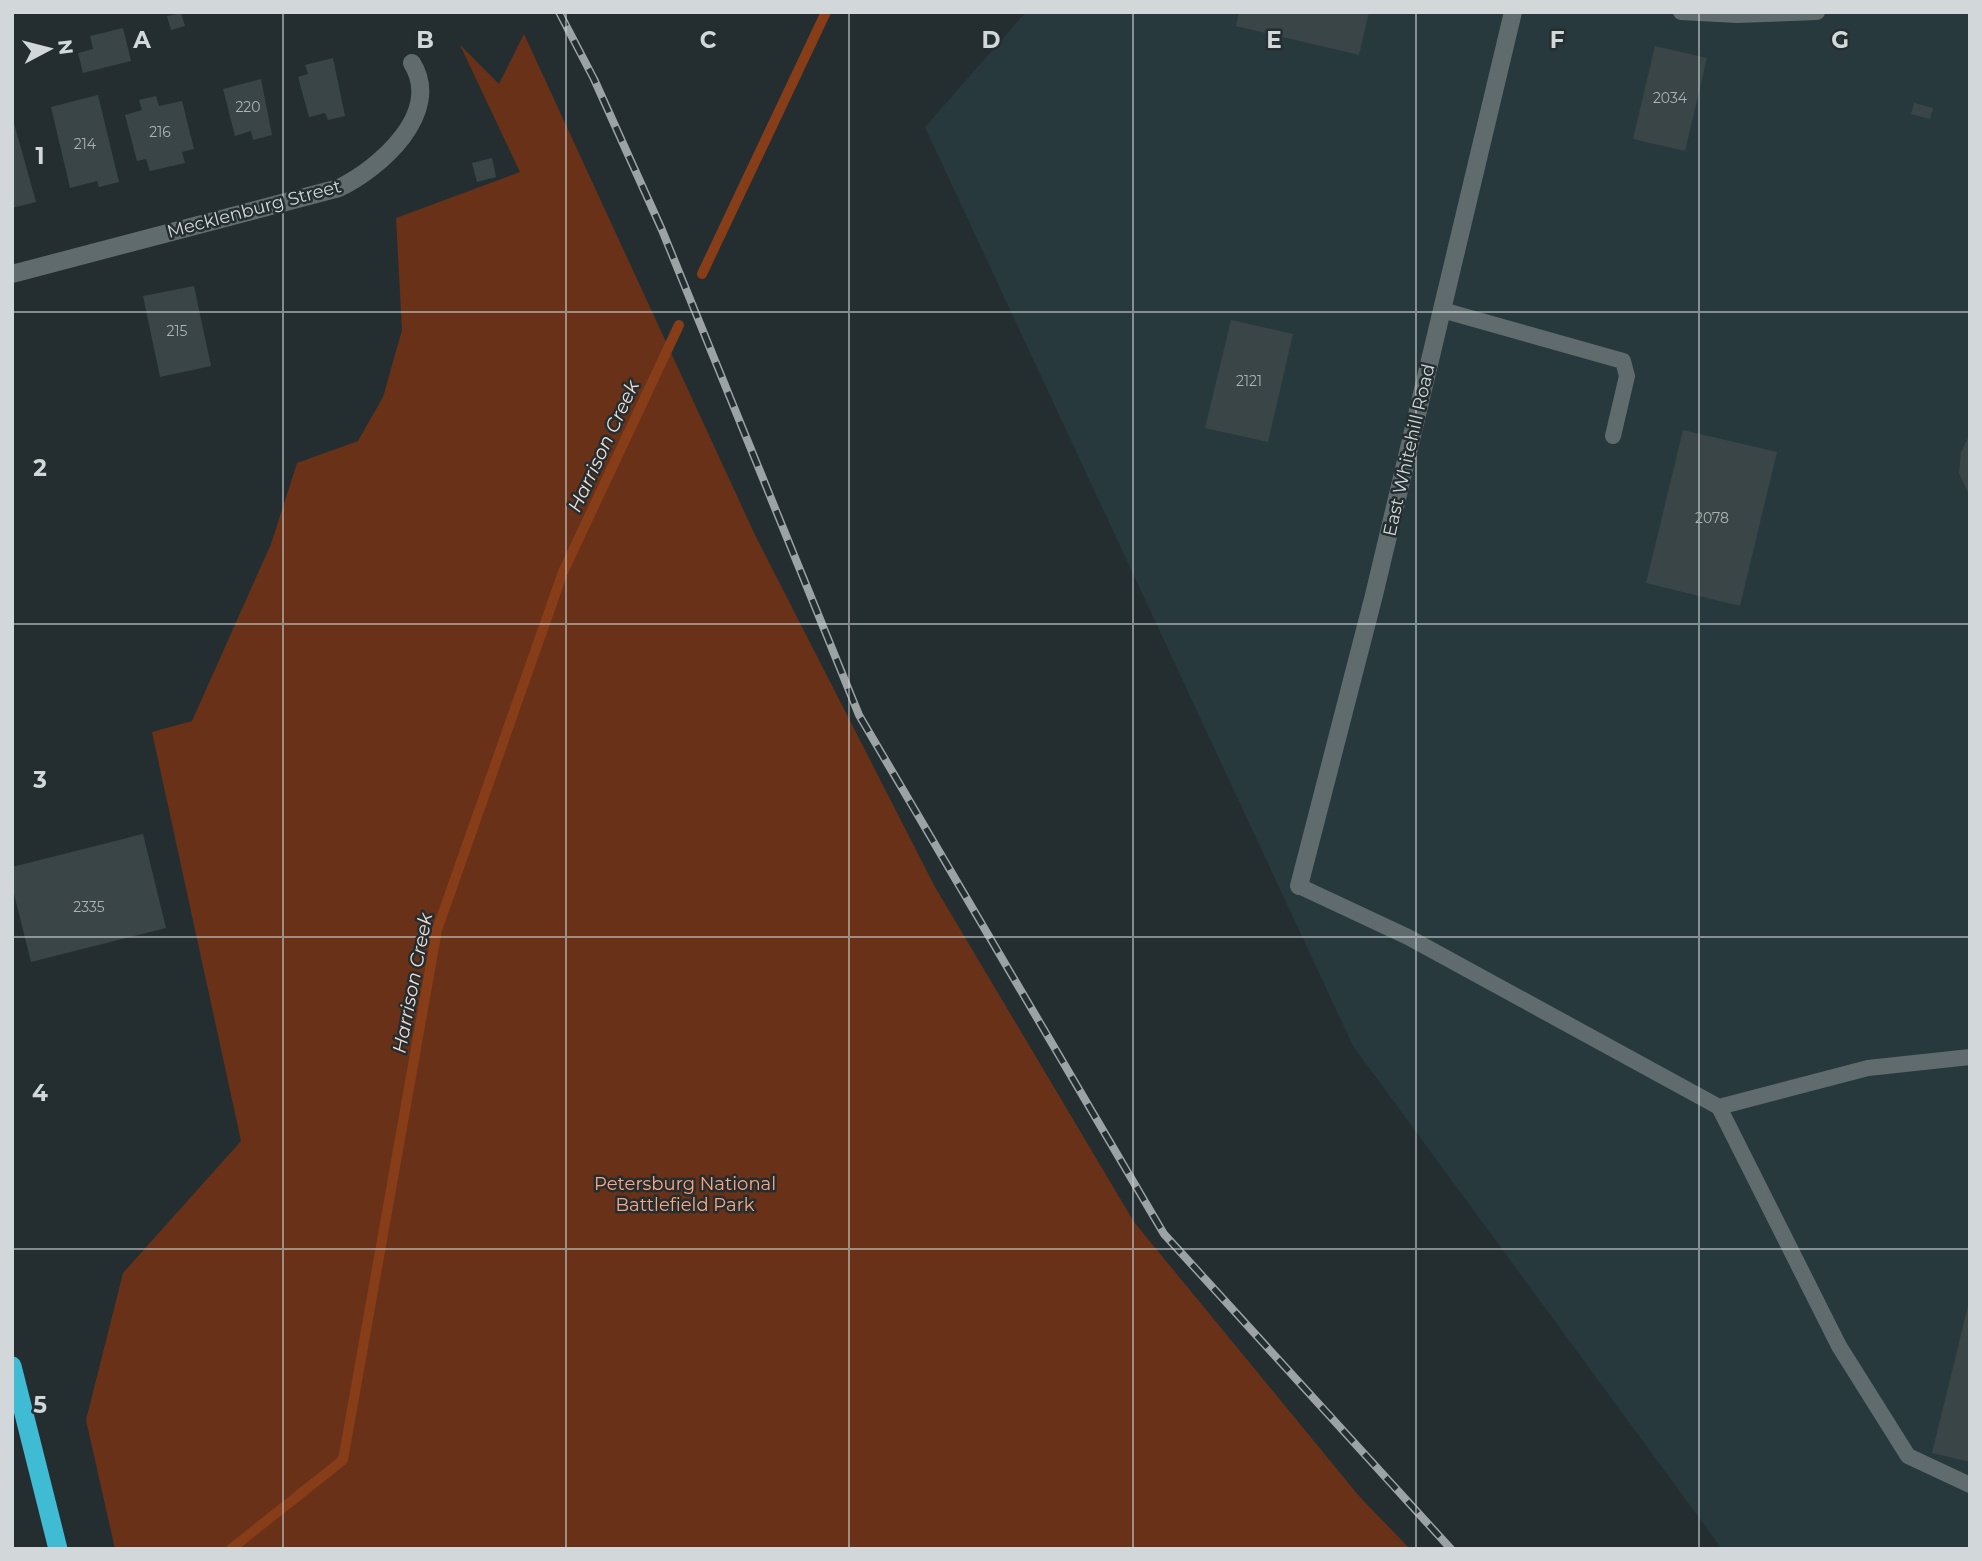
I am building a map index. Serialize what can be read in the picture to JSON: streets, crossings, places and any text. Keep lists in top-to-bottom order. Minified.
{"streets":{"street":["Mecklenburg Street","East Whitehill Road"]},"water":["Harrison Creek"],"parks":["Petersburg National Battlefield Park"],"house_numbers":["2034","220","216","214","215","2121","2078","2335"],"north":"right","grid":{"columns":["A","B","C","D","E","F","G"],"rows":["1","2","3","4","5"]}}
